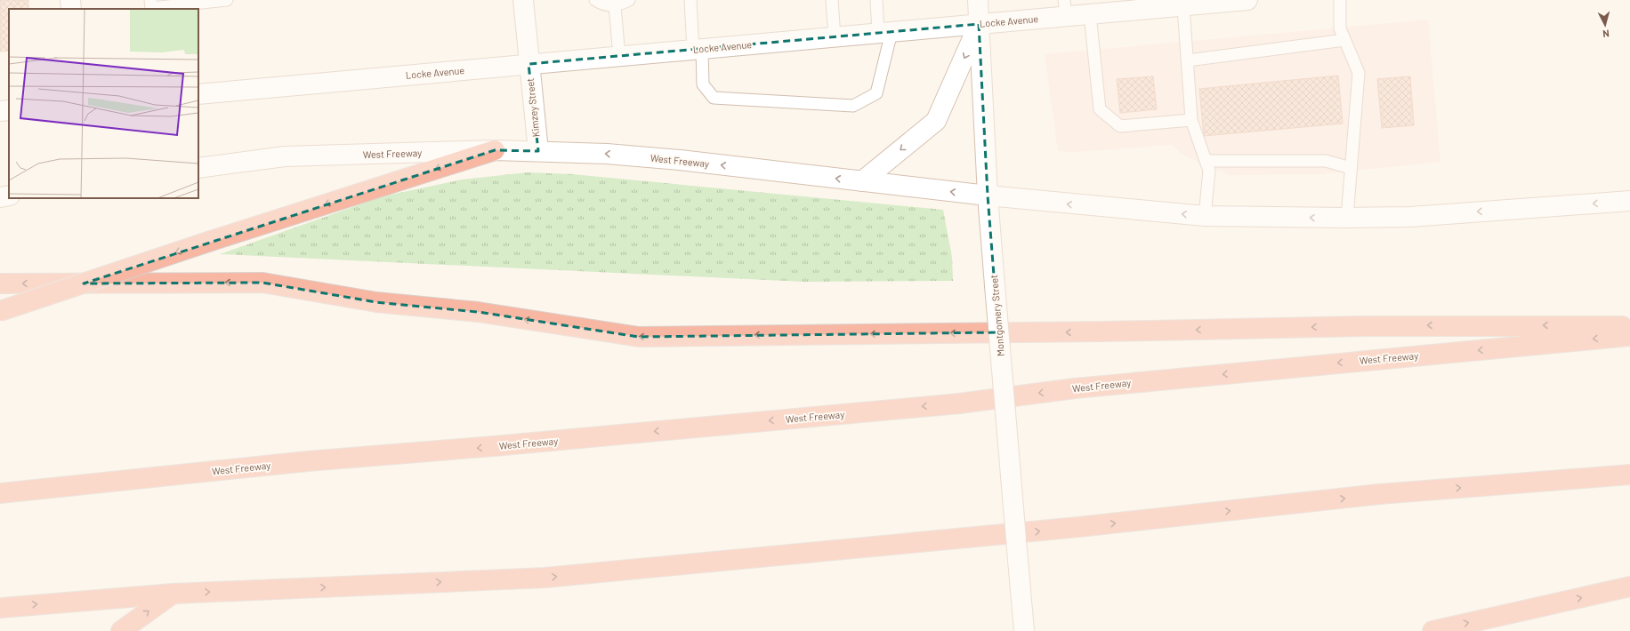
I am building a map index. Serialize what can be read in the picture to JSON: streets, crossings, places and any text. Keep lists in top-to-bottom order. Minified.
{"streets":{"highway":["West Freeway"],"main road":["Locke Avenue","Kimzey Street","Montgomery Street"]},"crossings":[["Locke Avenue","Kimzey Street"],["Locke Avenue","Montgomery Street"],["Kimzey Street","West Freeway"],["West Freeway","Montgomery Street"]],"one_way":["West Freeway"],"north":"bottom"}
